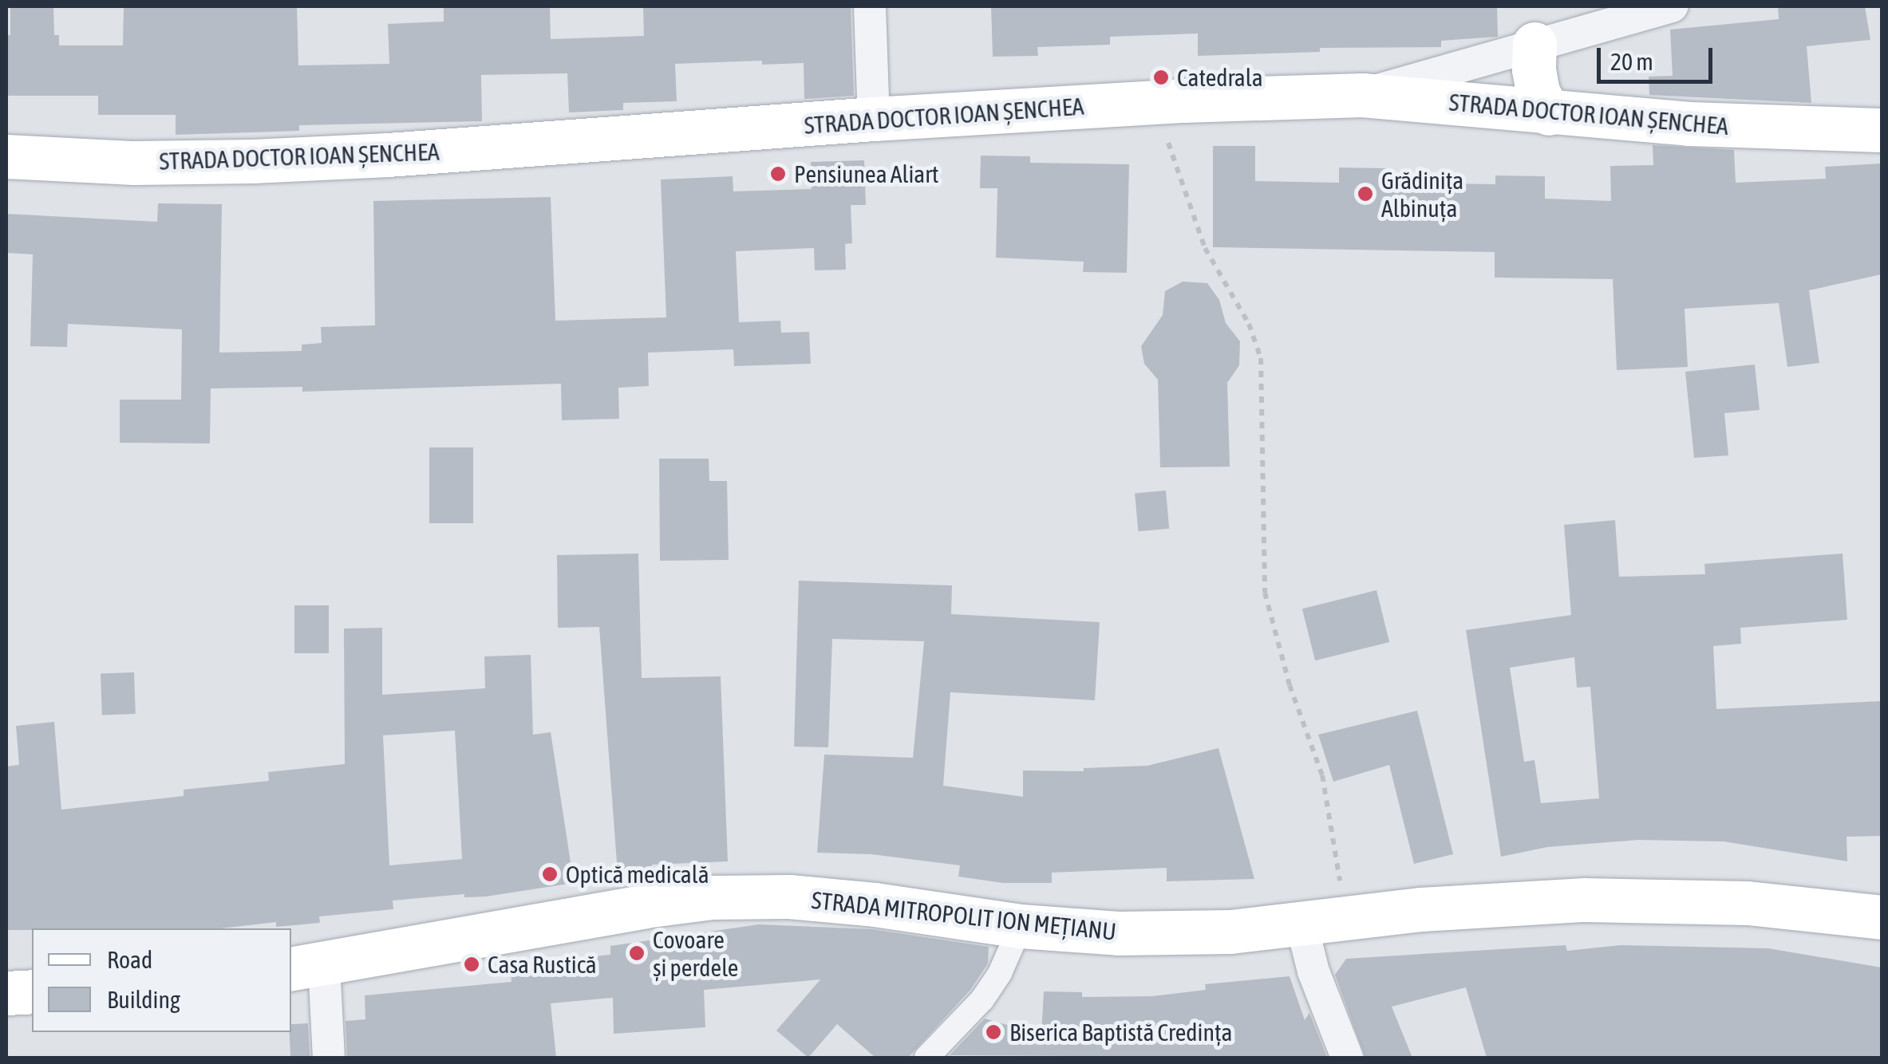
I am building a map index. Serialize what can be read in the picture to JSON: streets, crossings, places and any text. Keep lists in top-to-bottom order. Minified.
{"streets":{"main road":["STRADA DOCTOR IOAN ȘENCHEA","STRADA MITROPOLIT ION MEȚIANU"]},"places":["Catedrala","Pensiunea Aliart","Grădinița Albinuța","Optică medicală","Covoare și perdele","Casa Rustică","Biserica Baptistă Credința"],"legend":["Road","Building"],"scale_bar":"20 m"}
